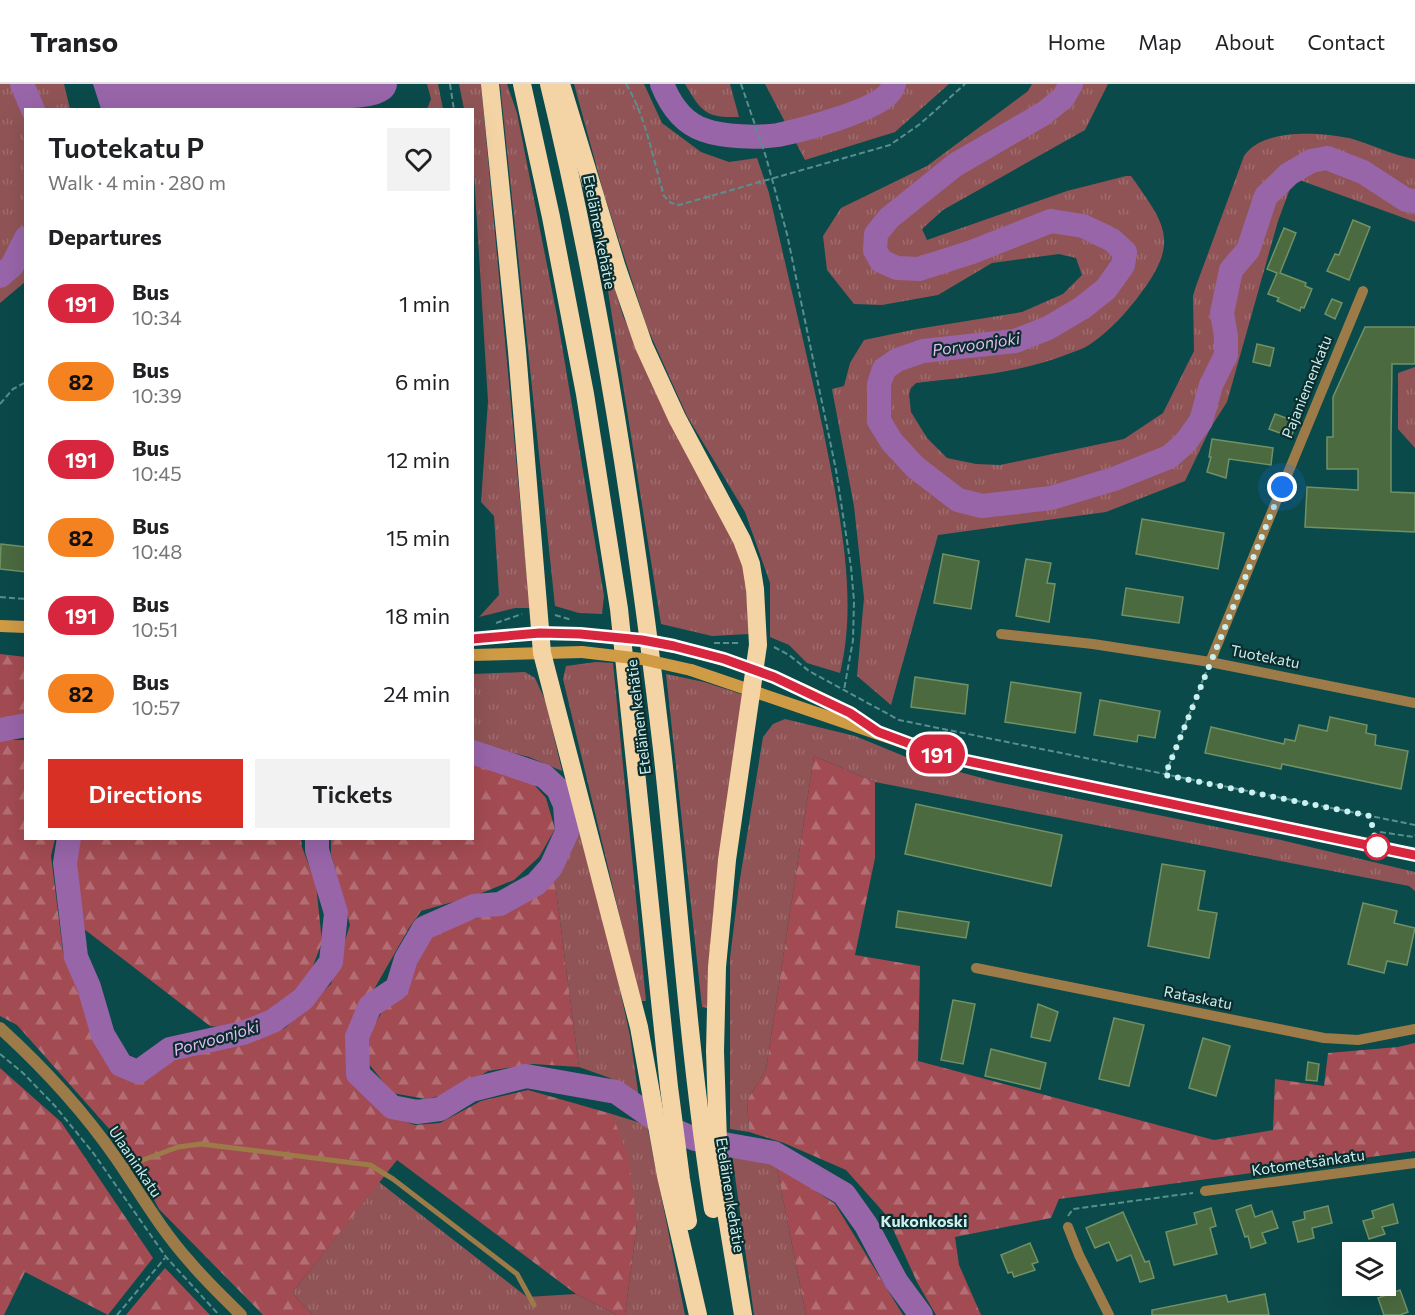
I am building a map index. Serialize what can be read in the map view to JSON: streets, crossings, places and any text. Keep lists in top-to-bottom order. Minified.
{"streets":{"highway":["Eteläinen kehätie"],"street":["Pajaniemenkatu","Tuotekatu","Rataskatu","Ulaaninkatu","Kotometsänkatu"]},"crossings":[["Pajaniemenkatu","Tuotekatu"]],"districts":["Kukonkoski"],"water":["Porvoonjoki"],"lines":["bus line 191"],"page":{"header":"Transo","nav":["Home","Map","About","Contact"],"on_map":"191","heading":[["Tuotekatu P","Walk · 4 min · 280 m"],"Departures"],"list":[{"mark":"191","name":"Bus","note":"10:34","value":"1 min"},{"mark":"82","name":"Bus","note":"10:39","value":"6 min"},{"mark":"191","name":"Bus","note":"10:45","value":"12 min"},{"mark":"82","name":"Bus","note":"10:48","value":"15 min"},{"mark":"191","name":"Bus","note":"10:51","value":"18 min"},{"mark":"82","name":"Bus","note":"10:57","value":"24 min"}],"buttons":["Directions","Tickets"]}}
